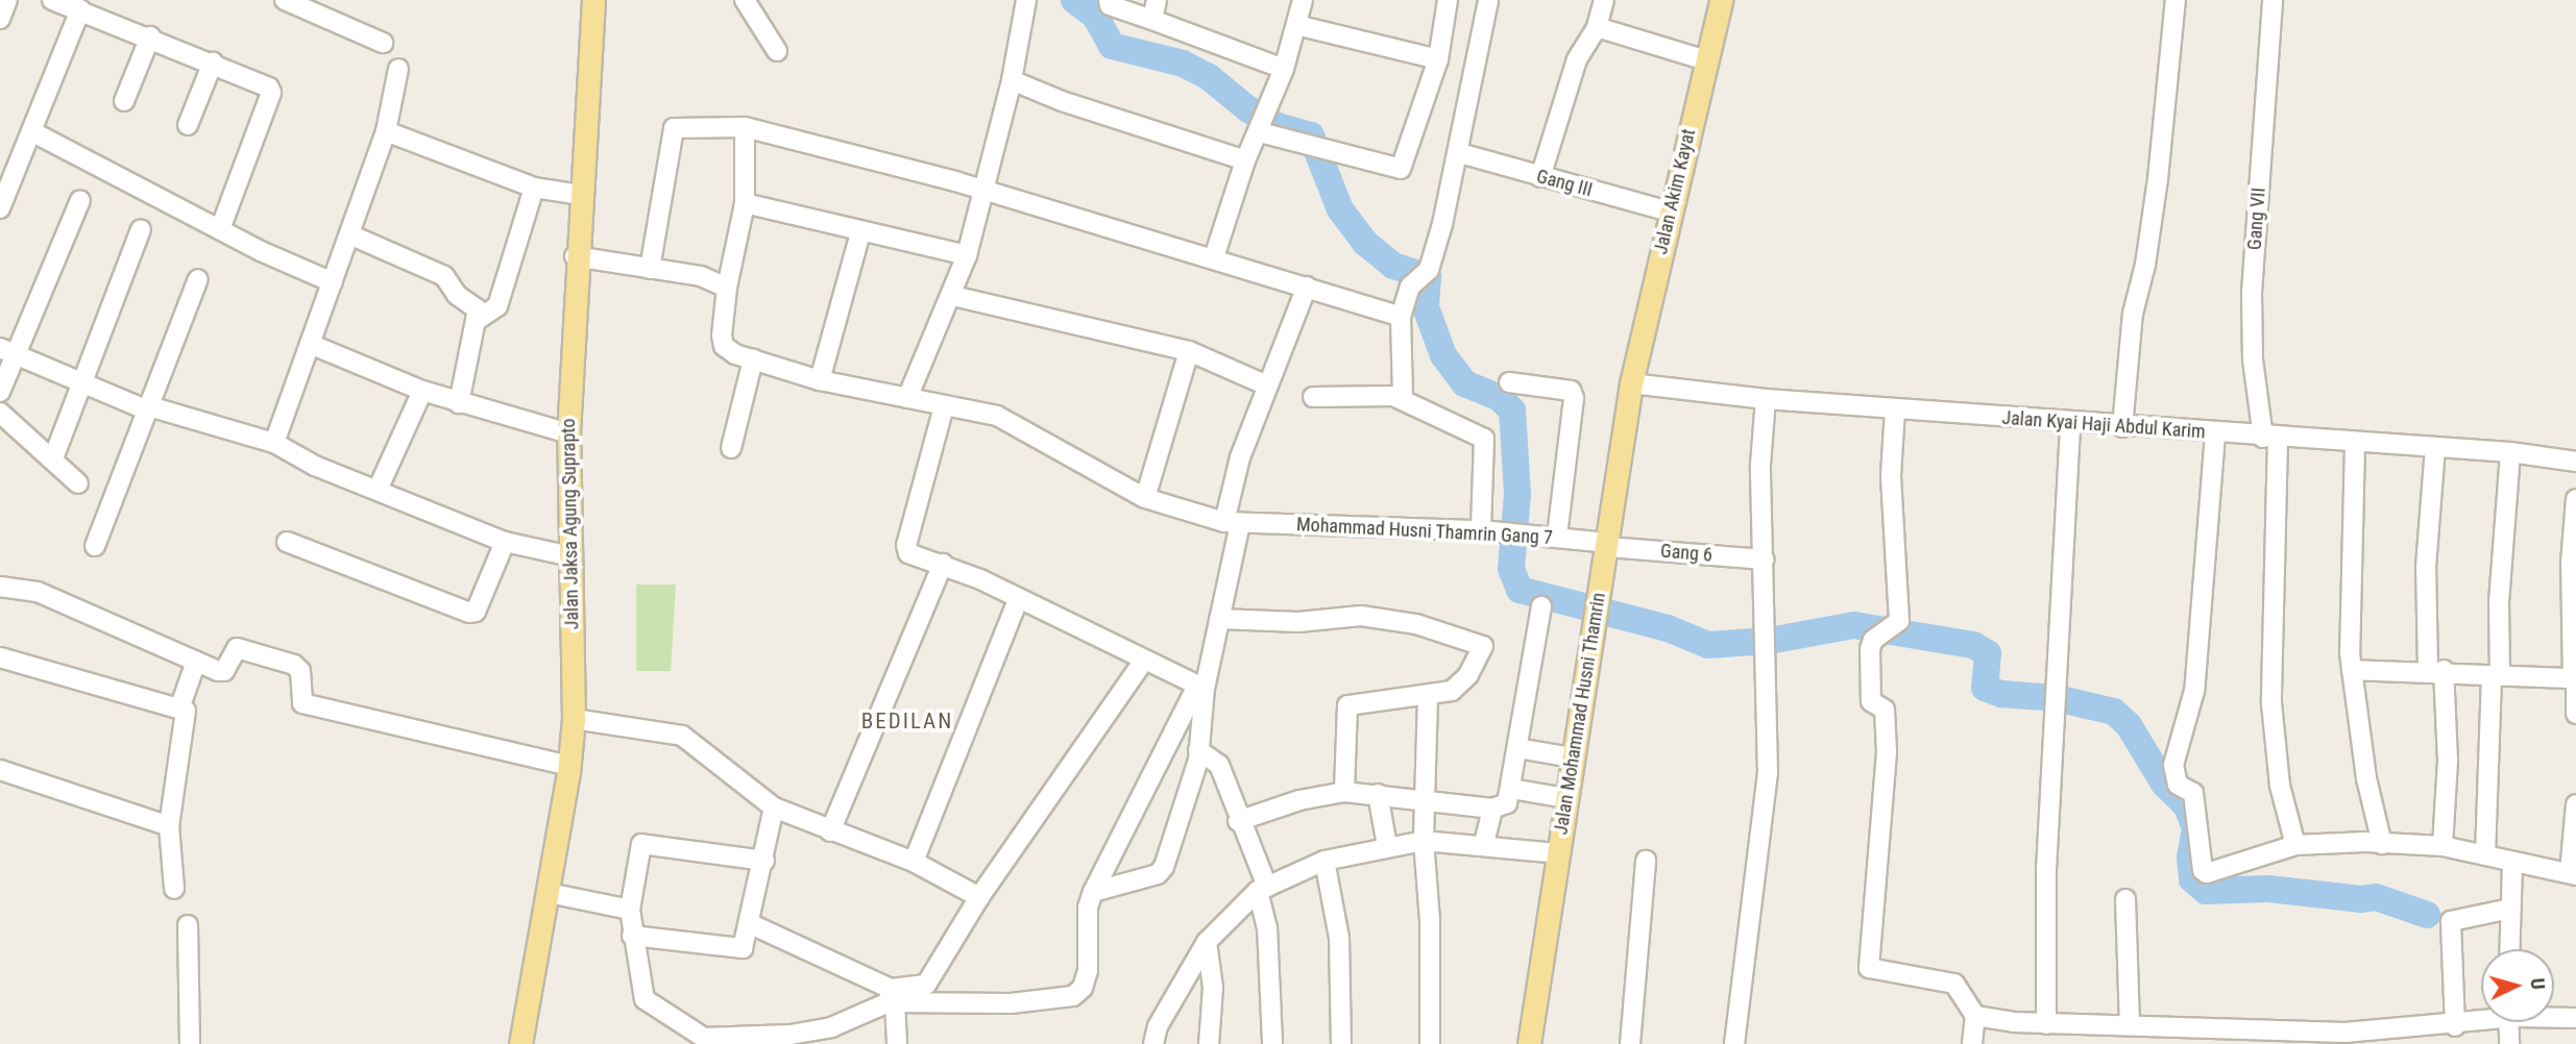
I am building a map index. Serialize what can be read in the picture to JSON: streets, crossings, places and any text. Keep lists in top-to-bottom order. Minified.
{"streets":{"main road":["Jalan Akim Kayat","Jalan Jaksa Agung Suprapto","Jalan Mohammad Husni Thamrin"],"street":["Gang III","Gang VII","Jalan Kyai Haji Abdul Karim","Mohammad Husni Thamrin Gang 7","Gang 6"]},"crossings":[["Gang III","Jalan Akim Kayat"],["Jalan Akim Kayat","Jalan Kyai Haji Abdul Karim"],["Jalan Akim Kayat","Jalan Mohammad Husni Thamrin"],["Gang VII","Jalan Kyai Haji Abdul Karim"],["Jalan Kyai Haji Abdul Karim","Jalan Mohammad Husni Thamrin"],["Mohammad Husni Thamrin Gang 7","Gang 6"],["Mohammad Husni Thamrin Gang 7","Jalan Mohammad Husni Thamrin"],["Gang 6","Jalan Mohammad Husni Thamrin"]],"districts":["BEDILAN"],"north":"right"}
